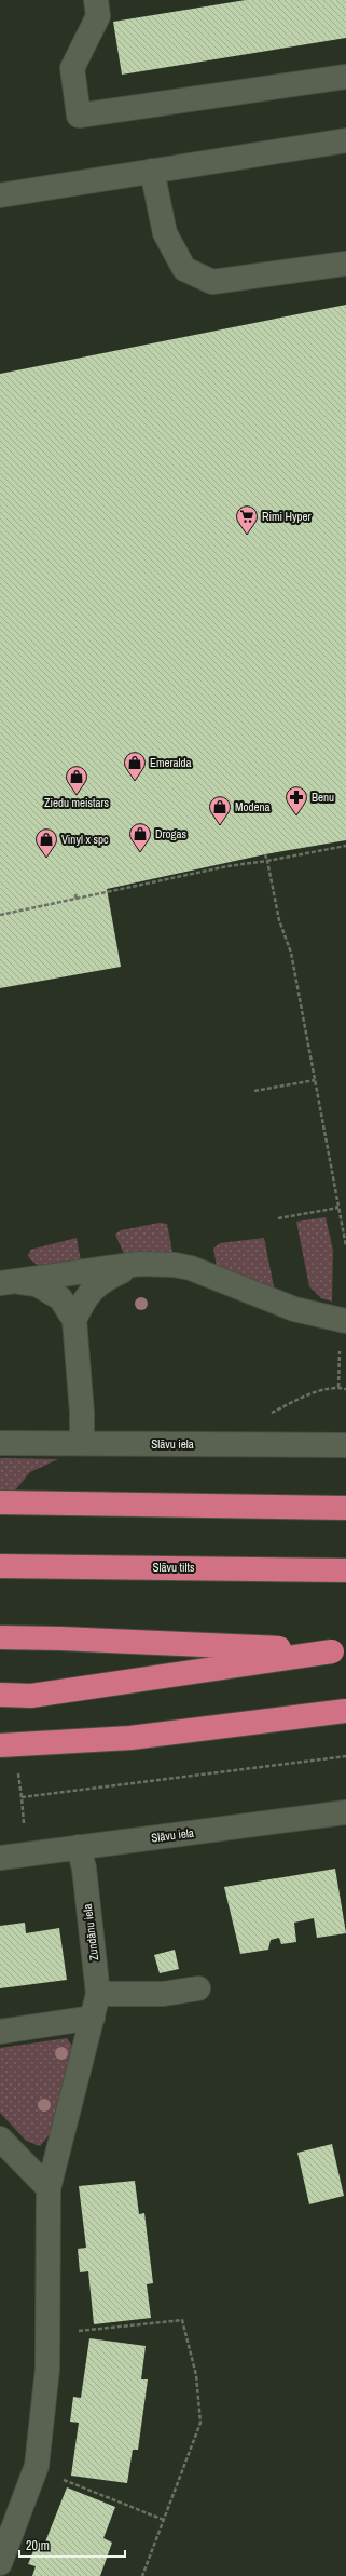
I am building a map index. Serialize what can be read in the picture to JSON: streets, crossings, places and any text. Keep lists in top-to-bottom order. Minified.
{"streets":{"highway":["Slāvu tilts"],"street":["Slāvu iela","Zundānu iela"]},"crossings":[["Slāvu iela","Zundānu iela"]],"places":{"supermarket":["Rimi Hyper"],"shop":["Emeralda","Ziedu meistars","Modena","Drogas","Vinyl x spc"],"pharmacy":["Benu"]},"scale_bar":"20 m"}
